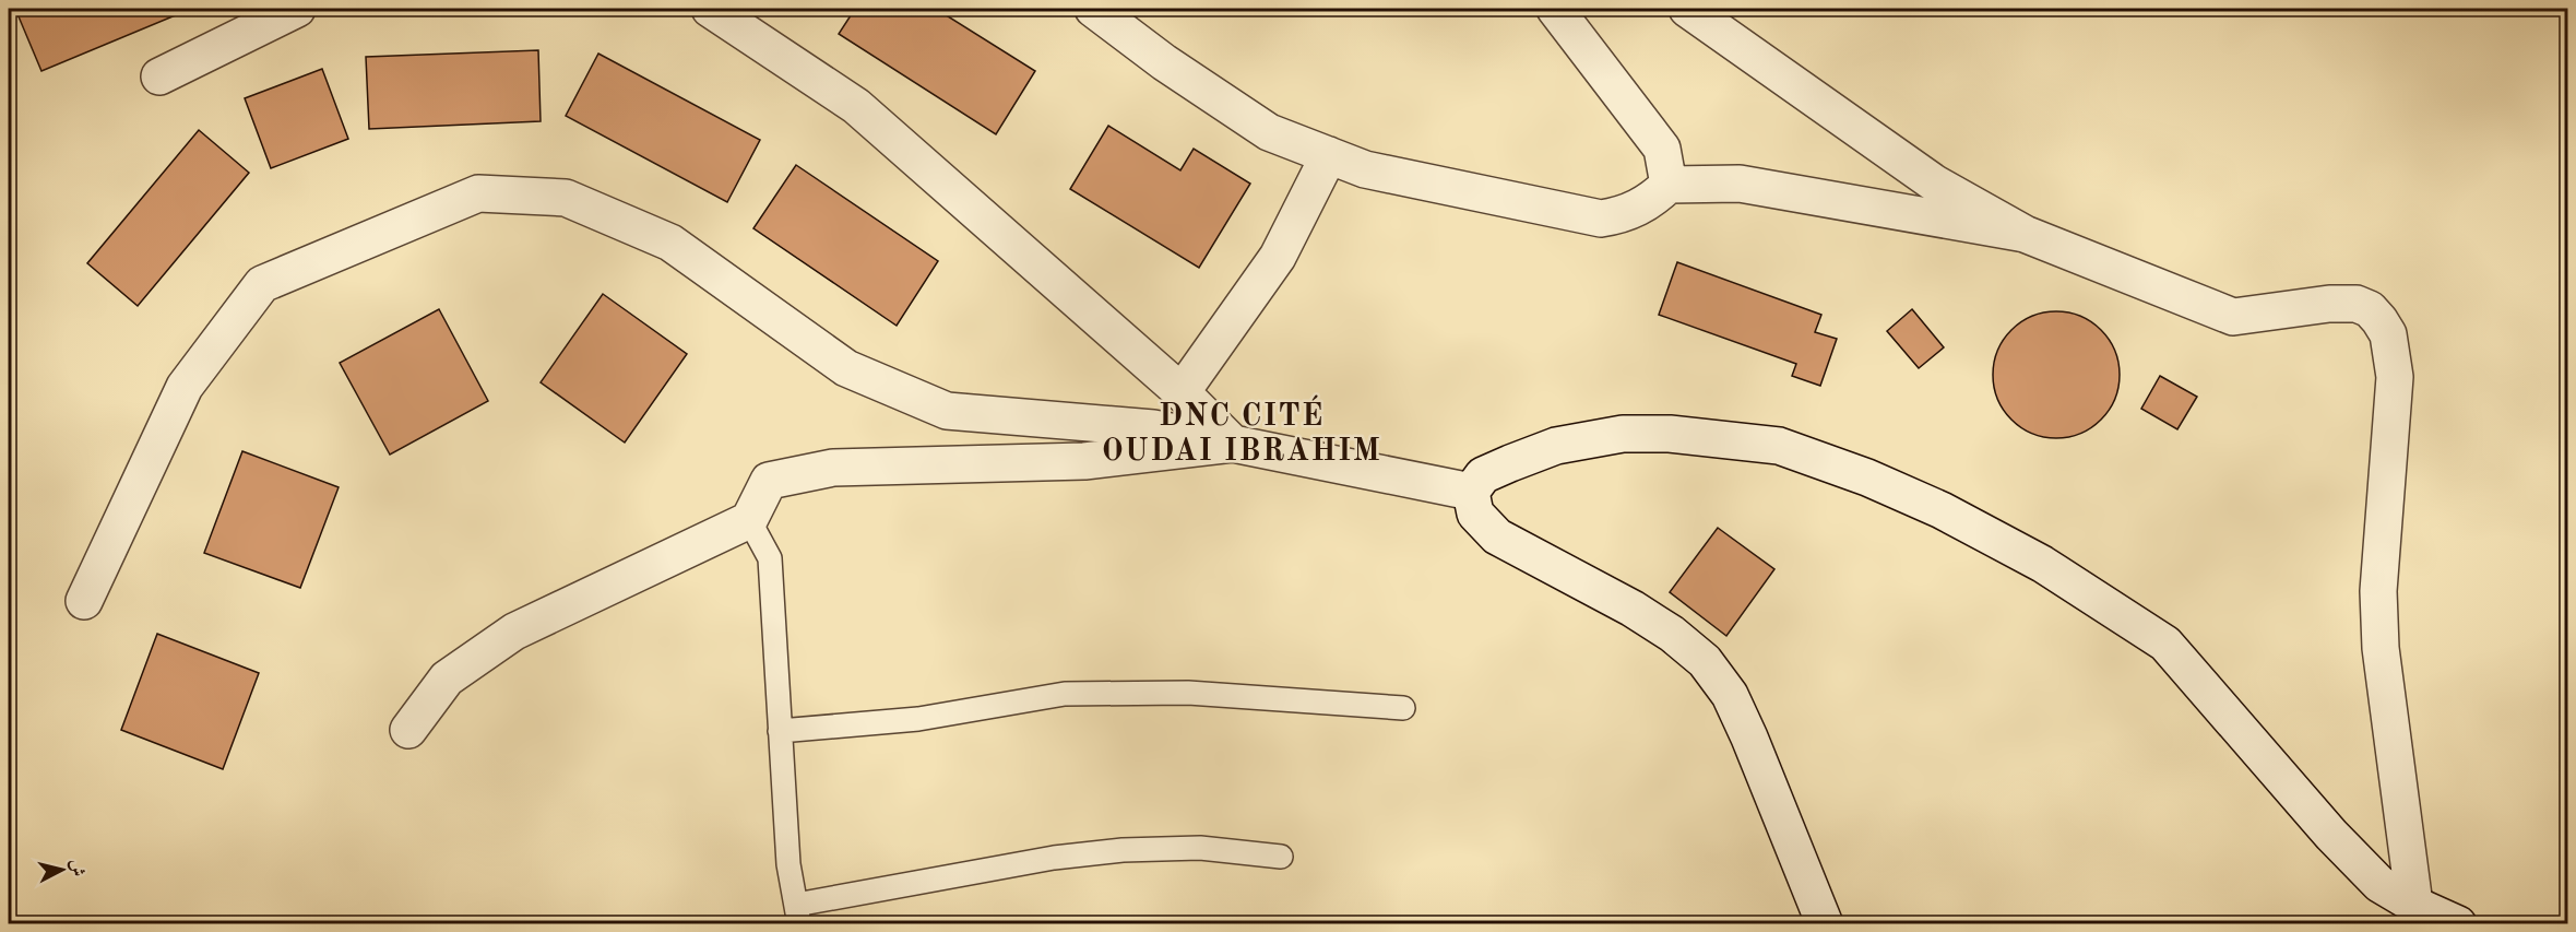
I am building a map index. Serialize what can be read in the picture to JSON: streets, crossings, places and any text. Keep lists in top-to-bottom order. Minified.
{"districts":["DNC CITÉ OUDAI IBRAHIM"],"north":"right"}
